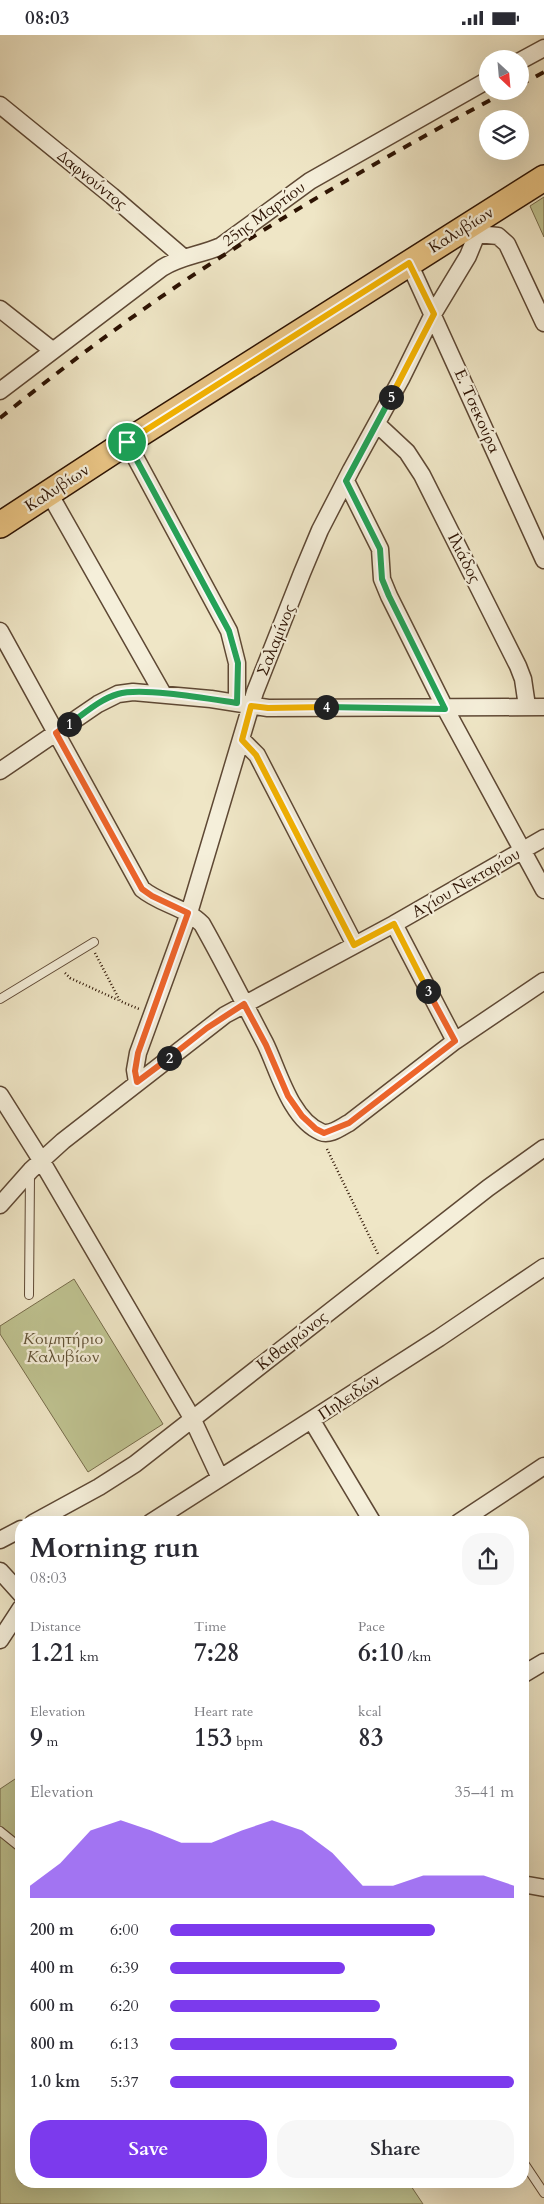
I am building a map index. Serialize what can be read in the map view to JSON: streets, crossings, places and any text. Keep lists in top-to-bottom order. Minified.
{"streets":{"main road":["Καλυβίων"],"street":["Δαφνούντος","25ης Μαρτίου","Ε. Τσεκούρα","Ιλιάδος","Σαλαμίνος","Αγίου Νεκταρίου","Κιθαιρώνος","Πηλειδών"]},"crossings":[["Δαφνούντος","25ης Μαρτίου"],["Καλυβίων","Ε. Τσεκούρα"],["Καλυβίων","Σαλαμίνος"],["Ε. Τσεκούρα","Σαλαμίνος"],["Ιλιάδος","Σαλαμίνος"],["Σαλαμίνος","Αγίου Νεκταρίου"]],"parks":["Κοιμητήριο Καλυβίων"],"north":"bottom right","page":{"status":"08:03","pins":["5","4","1","3","2"],"heading":["Morning run","08:03"],"stats":[["Distance","1.21 km"],["Time","7:28"],["Pace","6:10 /km"],["Elevation","9 m"],["Heart rate","153 bpm"],["kcal","83"]],"chart":["Elevation","35–41 m"],"list":[{"name":"200 m","note":"6:00"},{"name":"400 m","note":"6:39"},{"name":"600 m","note":"6:20"},{"name":"800 m","note":"6:13"},{"name":"1.0 km","note":"5:37"}],"buttons":["Save","Share"]}}
